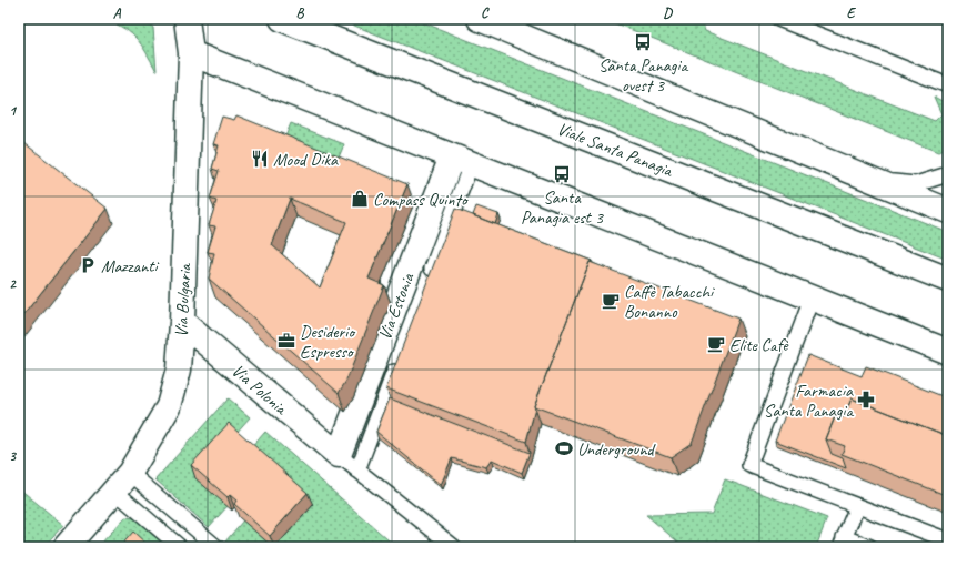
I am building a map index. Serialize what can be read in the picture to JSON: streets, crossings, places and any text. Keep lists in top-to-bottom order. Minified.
{"streets":{"street":["Viale Santa Panagia","Via Bulgaria","Via Estonia","Via Polonia"]},"crossings":[["Via Bulgaria","Via Polonia"],["Via Estonia","Via Polonia"]],"places":{"bus stop":["Santa Panagia ovest 3","Santa Panagia est 3"],"restaurant":["Mood Dika"],"shop":["Compass Quinto"],"parking":["Mazzanti"],"cafe":["Caffè Tabacchi Bonanno","Elite Cafè"],"office":["Desiderio Espresso"],"pharmacy":["Farmacia Santa Panagia"],"sports":["Underground"]},"grid":{"columns":["A","B","C","D","E"],"rows":["1","2","3"]}}
